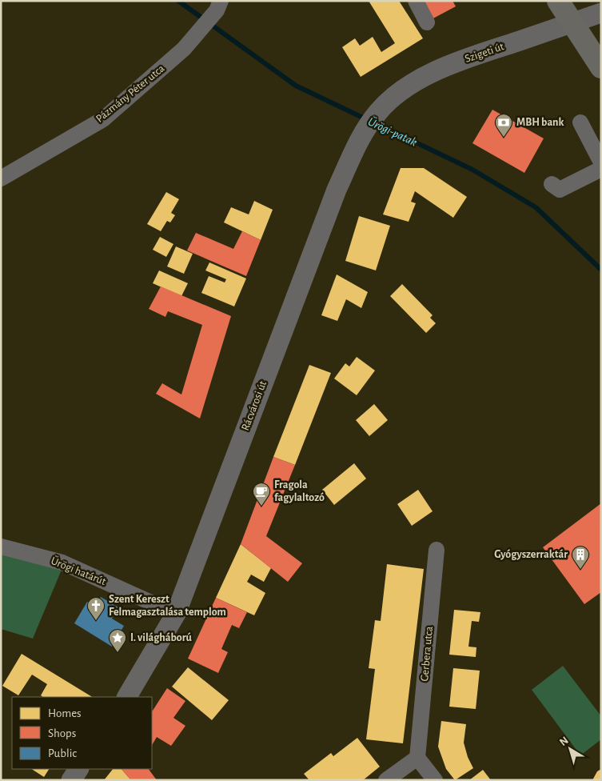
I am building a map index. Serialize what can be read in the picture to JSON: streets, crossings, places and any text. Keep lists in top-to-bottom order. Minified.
{"streets":{"street":["Szigeti út","Pázmány Péter utca","Rácvárosi út","Ürögi határút","Gerbera utca"]},"crossings":[["Szigeti út","Rácvárosi út"],["Rácvárosi út","Ürögi határút"]],"water":["Ürögi-patak"],"places":{"bank":["MBH bank"],"cafe":["Fragola fagylaltozó"],"building":["Gyógyszerraktár"],"church":["Szent Kereszt Felmagasztalása templom"],"place":["I. világháború"]},"legend":["Homes","Shops","Public"],"north":"top left"}
